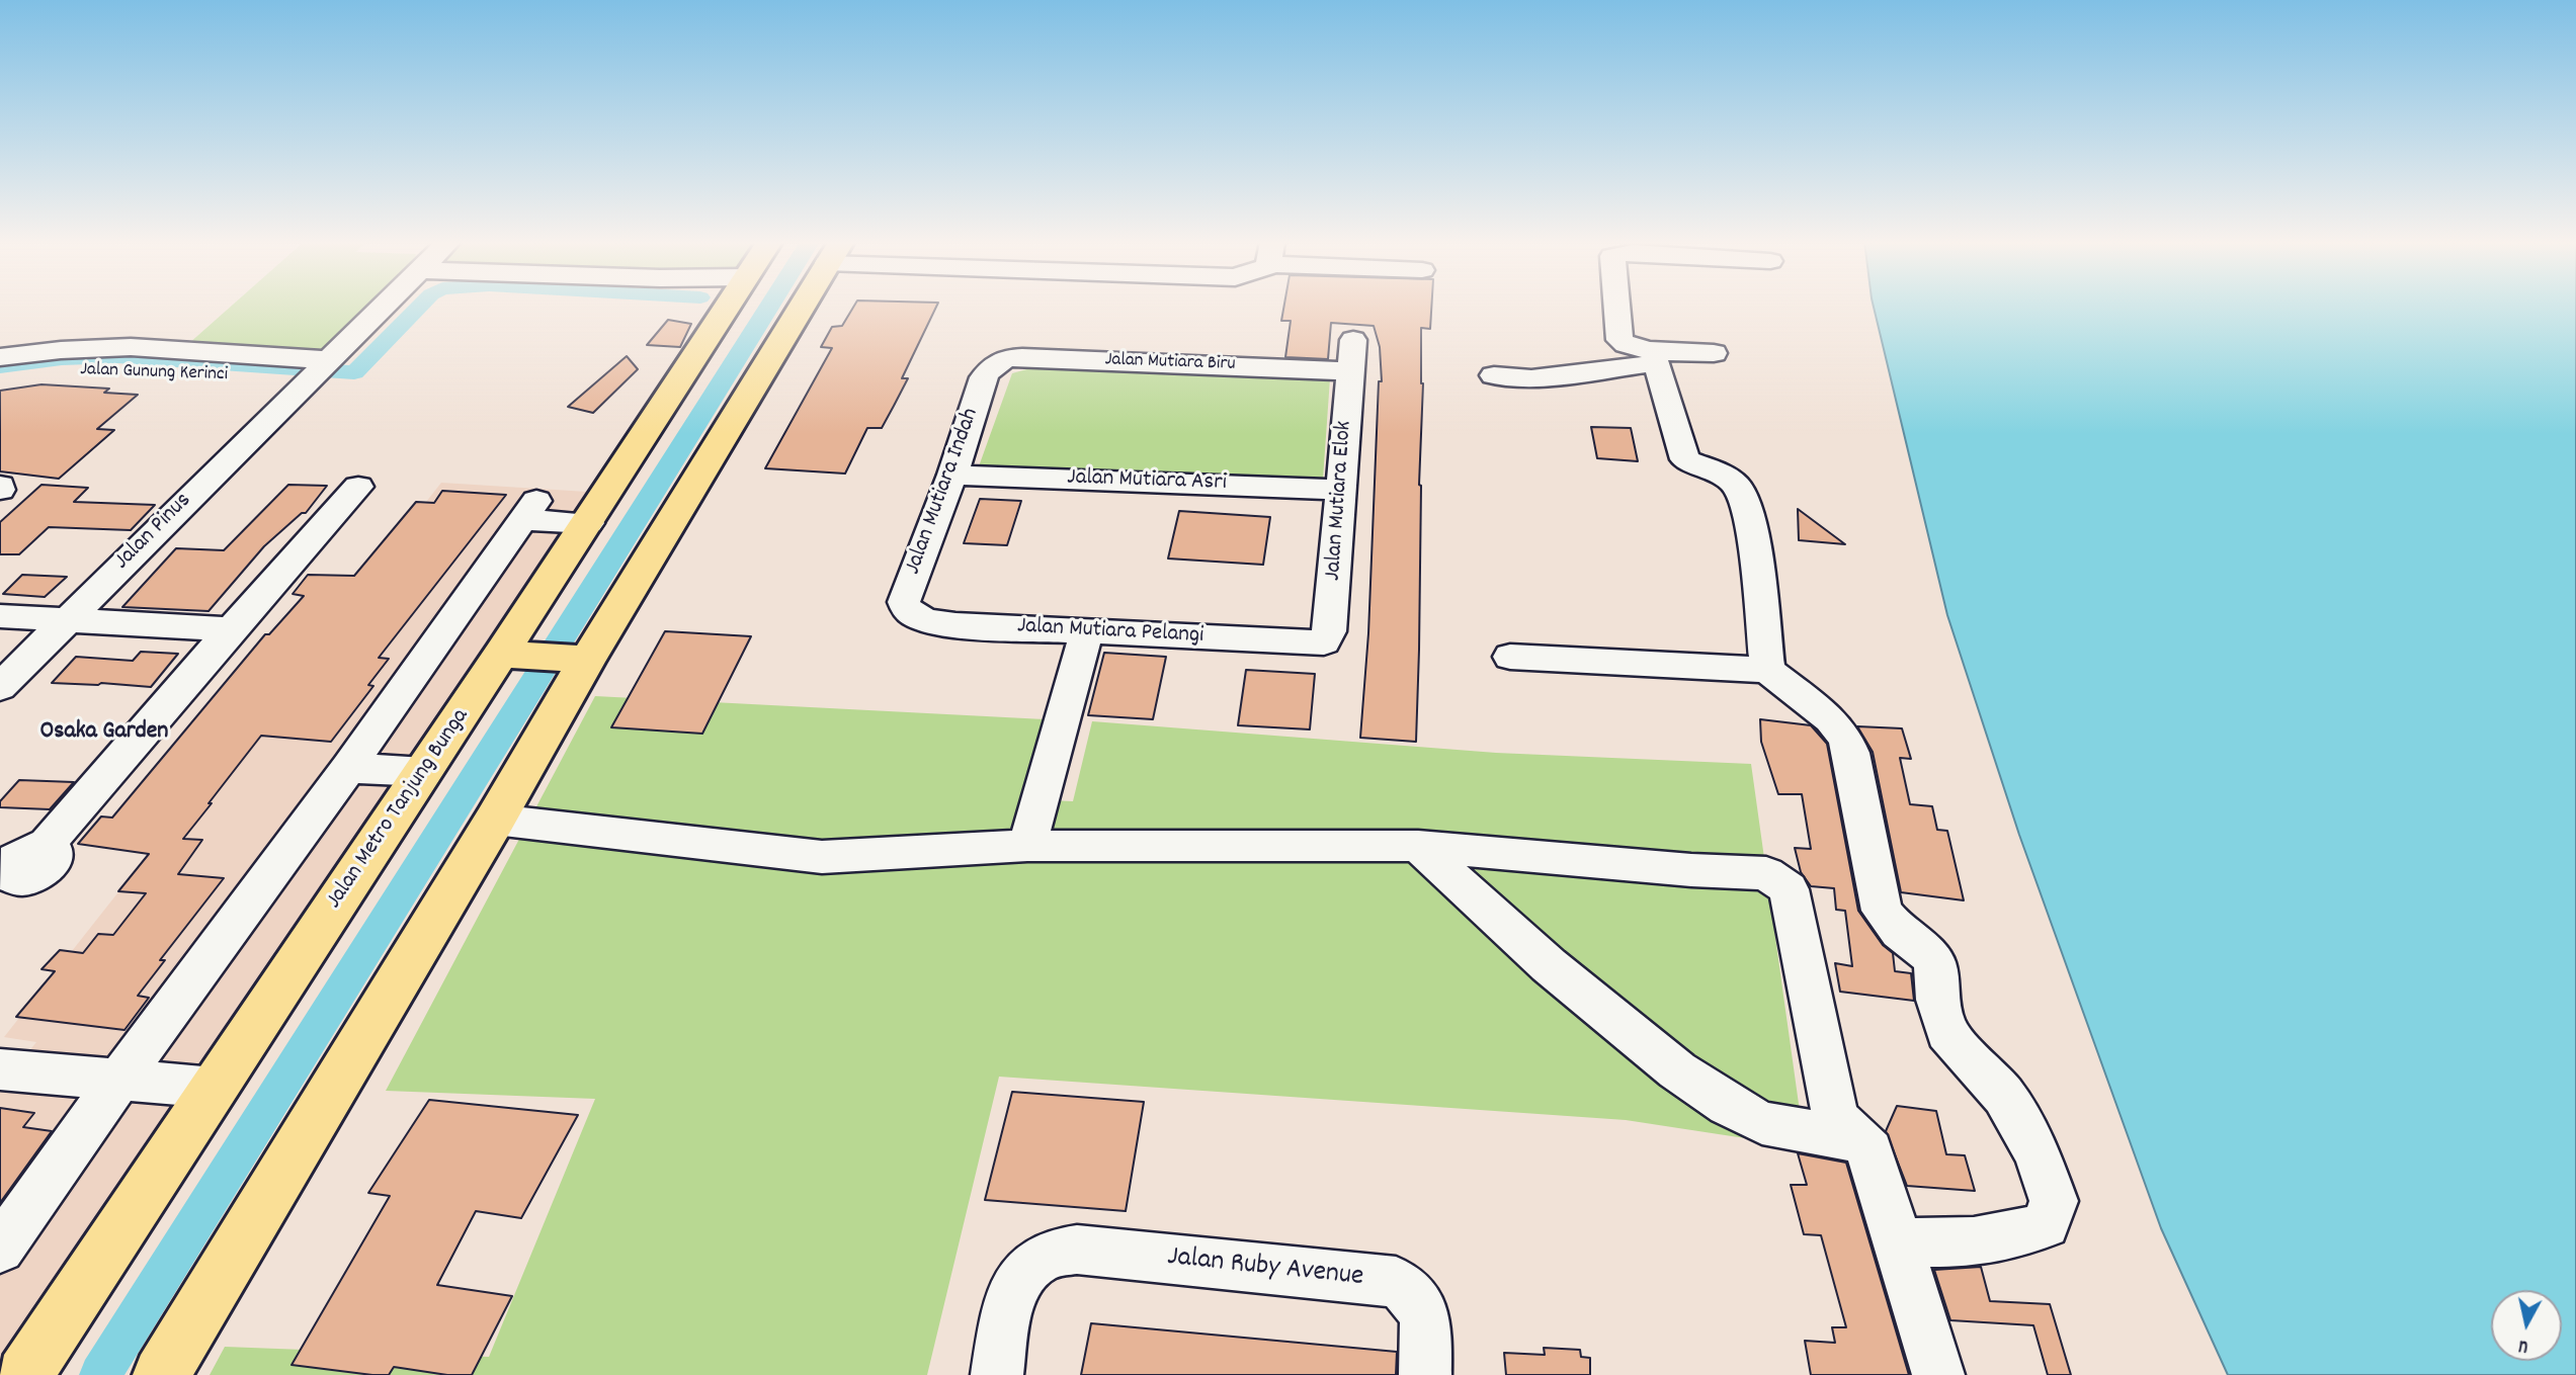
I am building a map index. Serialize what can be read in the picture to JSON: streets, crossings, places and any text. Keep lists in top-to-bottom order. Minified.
{"streets":{"main road":["Jalan Metro Tanjung Bunga"],"street":["Jalan Mutiara Biru","Jalan Gunung Kerinci","Jalan Mutiara Asri","Jalan Mutiara Indah","Jalan Mutiara Elok","Jalan Pinus","Jalan Mutiara Pelangi","Jalan Ruby Avenue"]},"crossings":[["Jalan Mutiara Biru","Jalan Mutiara Indah"],["Jalan Mutiara Biru","Jalan Mutiara Elok"],["Jalan Gunung Kerinci","Jalan Pinus"],["Jalan Mutiara Asri","Jalan Mutiara Indah"],["Jalan Mutiara Asri","Jalan Mutiara Elok"],["Jalan Mutiara Indah","Jalan Mutiara Pelangi"],["Jalan Mutiara Elok","Jalan Mutiara Pelangi"]],"districts":["Osaka Garden"],"north":"bottom"}
